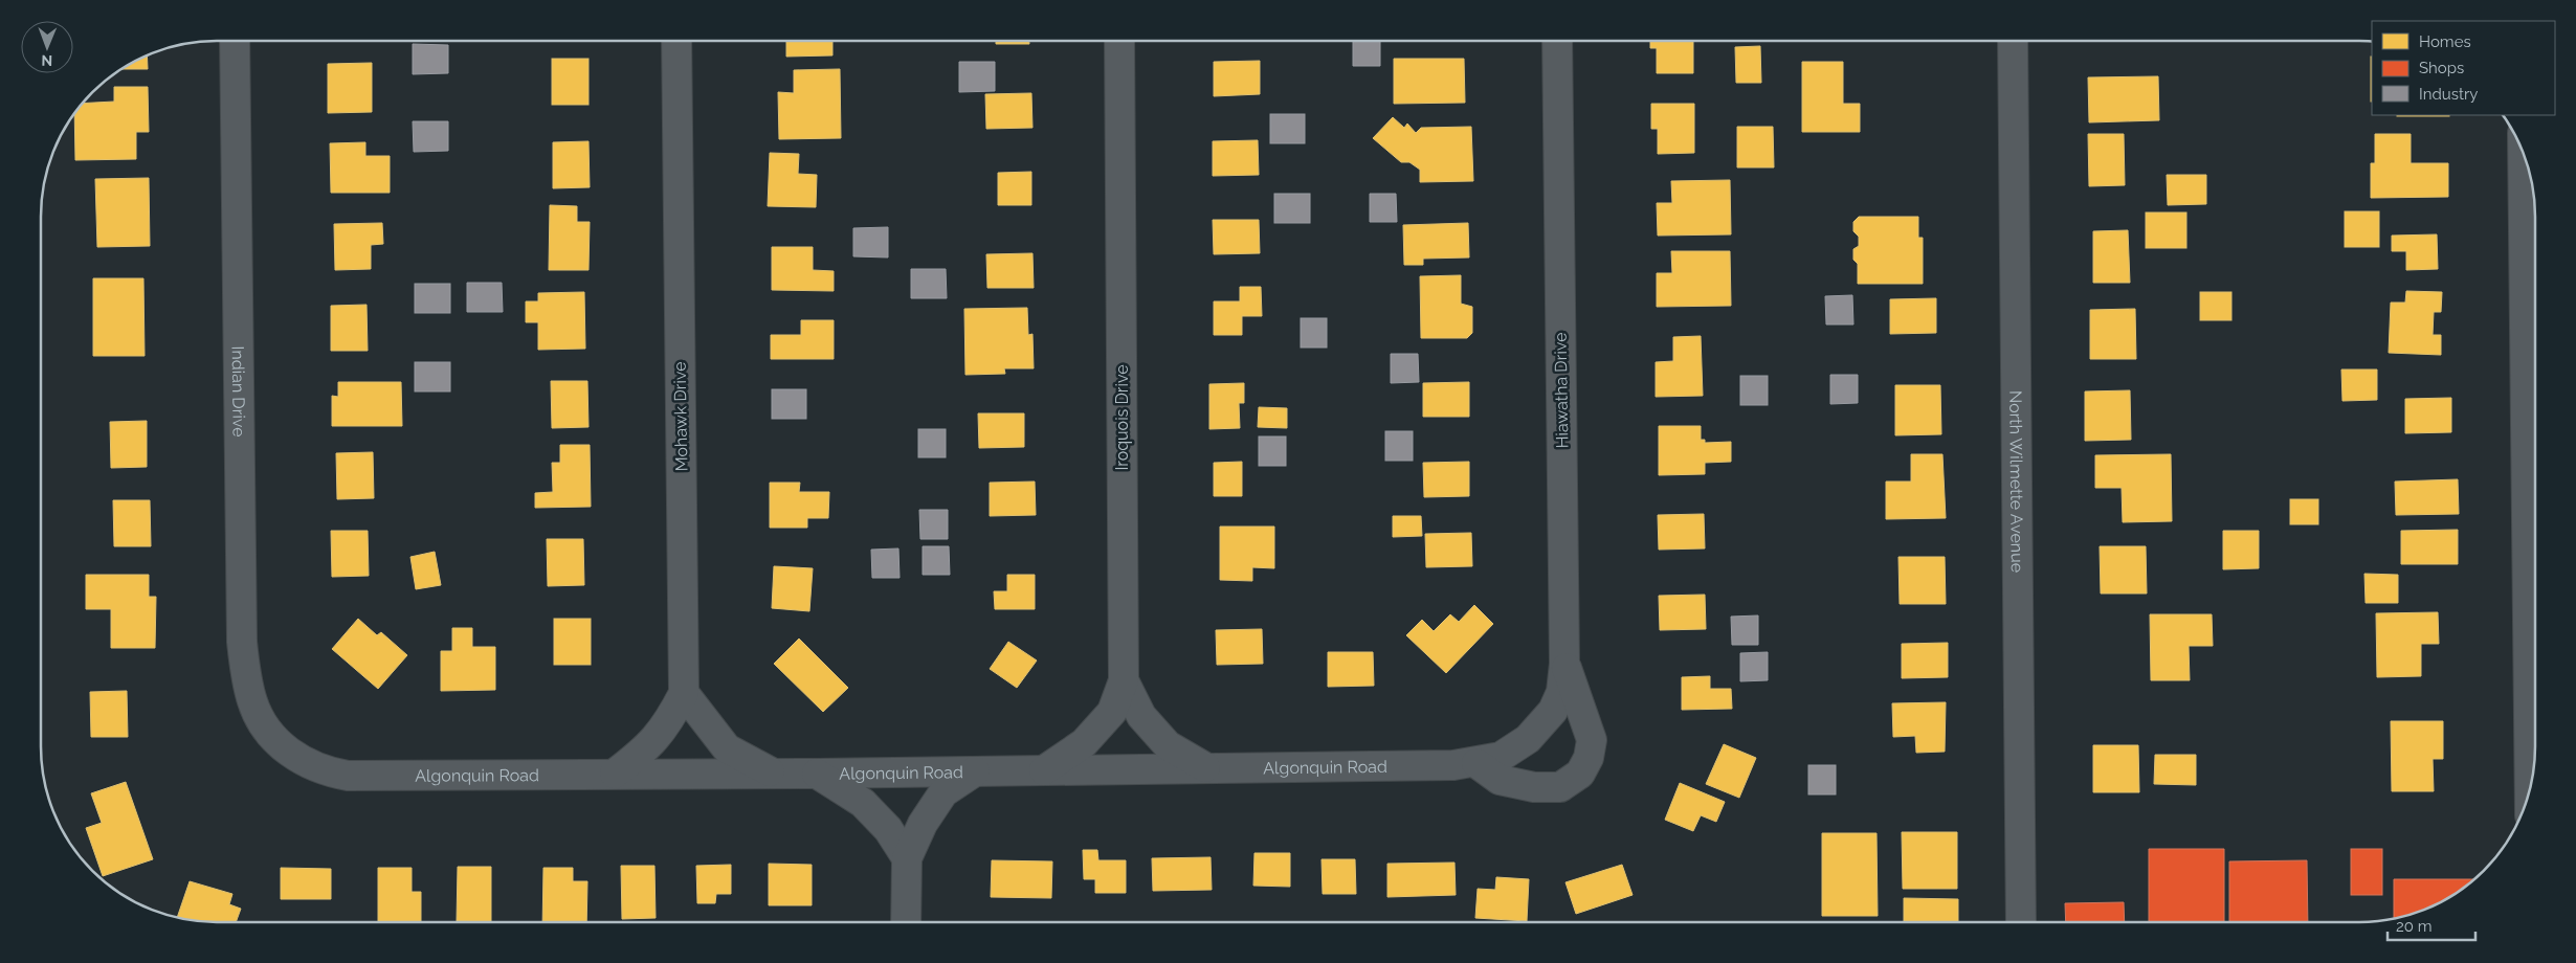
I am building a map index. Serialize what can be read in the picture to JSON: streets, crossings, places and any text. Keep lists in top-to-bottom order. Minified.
{"streets":{"street":["Hiawatha Drive","Indian Drive","Mohawk Drive","Iroquois Drive","North Wilmette Avenue","Algonquin Road"]},"crossings":[["Hiawatha Drive","Algonquin Road"],["Indian Drive","Algonquin Road"],["Mohawk Drive","Algonquin Road"],["Iroquois Drive","Algonquin Road"]],"legend":["Homes","Shops","Industry"],"scale_bar":"20 m","north":"bottom"}
